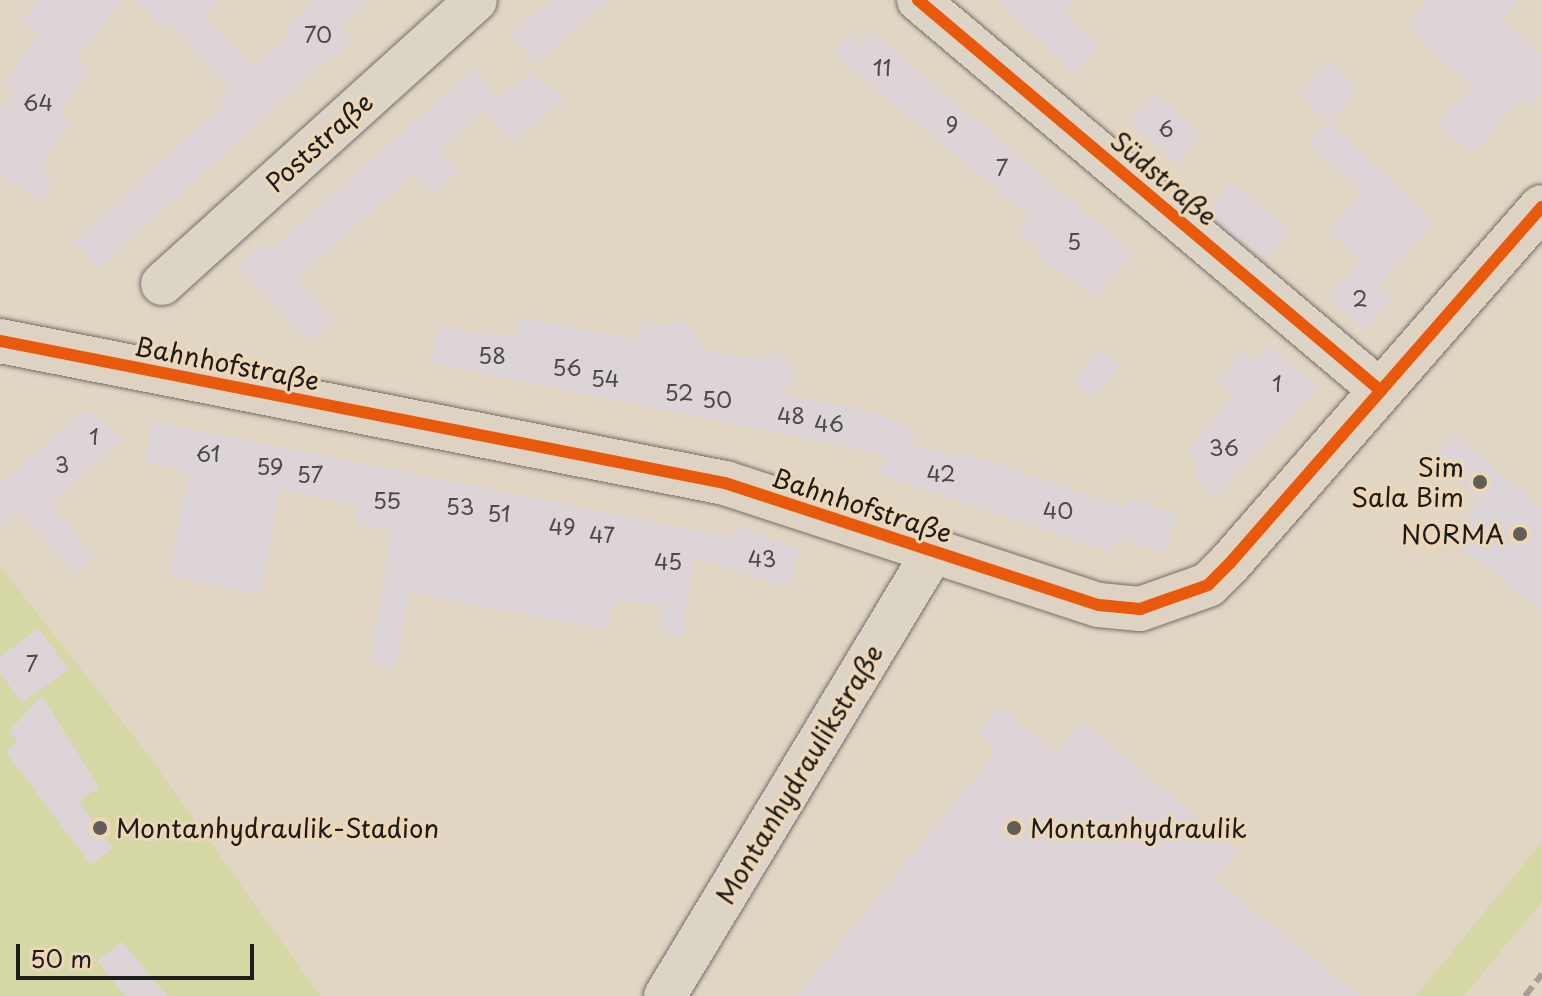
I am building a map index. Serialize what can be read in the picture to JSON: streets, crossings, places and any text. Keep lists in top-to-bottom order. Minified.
{"streets":{"main road":["Bahnhofstraße"],"street":["Poststraße","Südstraße","Montanhydraulikstraße"]},"crossings":[["Südstraße","Bahnhofstraße"],["Bahnhofstraße","Montanhydraulikstraße"]],"places":["Sim Sala Bim","NORMA","Montanhydraulik-Stadion","Montanhydraulik"],"house_numbers":["70","11","64","9","6","7","5","2","58","56","54","1","52","50","48","46","1","36","61","3","59","42","57","55","53","40","51","49","47","43","45","7"],"scale_bar":"50 m"}
